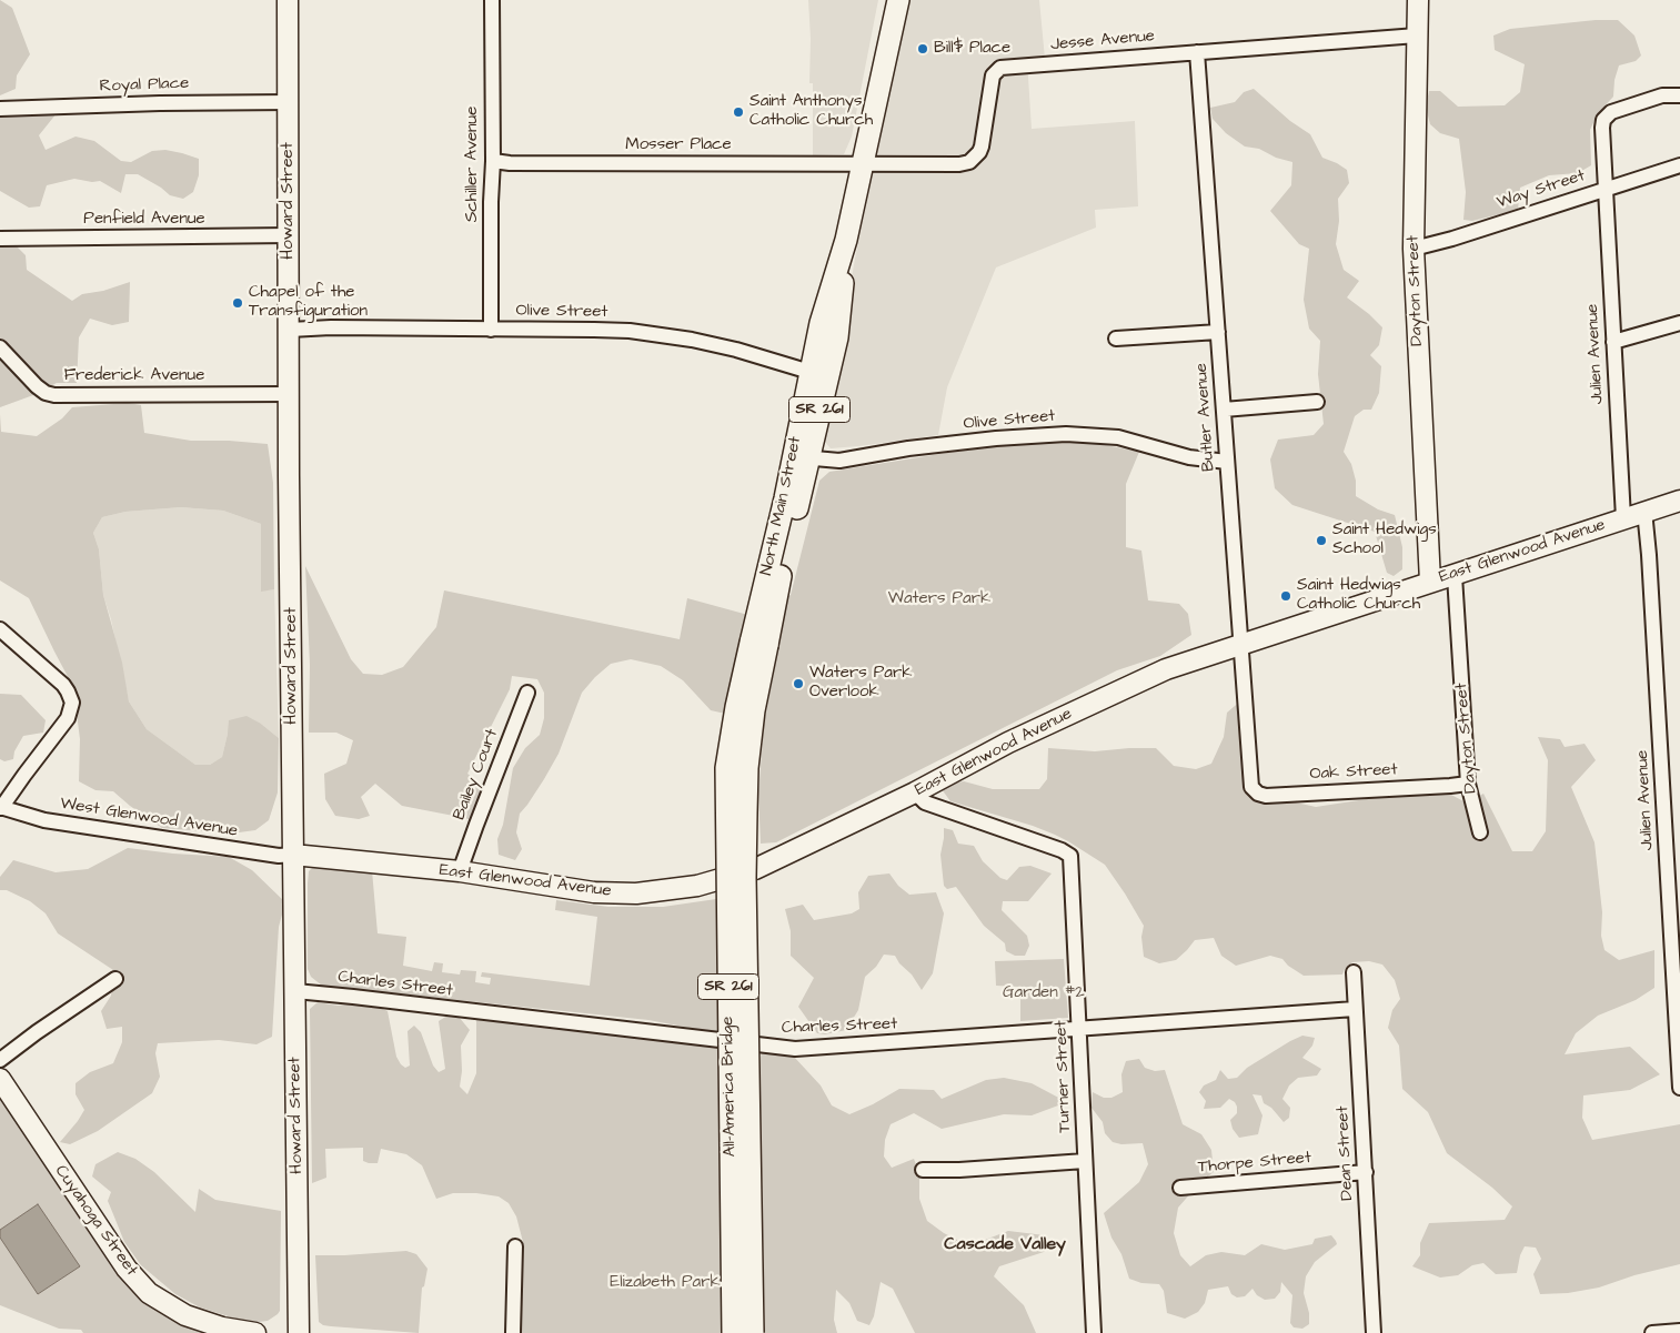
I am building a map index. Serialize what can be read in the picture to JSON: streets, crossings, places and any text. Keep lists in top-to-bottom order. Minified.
{"streets":{"main road":["SR 261","North Main Street","All-America Bridge"],"street":["Jesse Avenue","Royal Place","Mosser Place","Schiller Avenue","Way Street","Howard Street","Penfield Avenue","Dayton Street","Olive Street","Julien Avenue","Frederick Avenue","Butler Avenue","East Glenwood Avenue","Oak Street","Bailey Court","West Glenwood Avenue","Charles Street","Turner Street","Dean Street","Thorpe Street","Cuyahoga Street"]},"crossings":[["Jesse Avenue","Mosser Place"],["Jesse Avenue","Dayton Street"],["Jesse Avenue","Butler Avenue"],["Jesse Avenue","North Main Street"],["Royal Place","Howard Street"],["Mosser Place","Schiller Avenue"],["Mosser Place","North Main Street"],["Schiller Avenue","Olive Street"],["Way Street","Dayton Street"],["Way Street","Julien Avenue"],["Howard Street","Penfield Avenue"],["Howard Street","Olive Street"],["Howard Street","Frederick Avenue"],["Howard Street","East Glenwood Avenue"],["Howard Street","West Glenwood Avenue"],["Howard Street","Charles Street"],["Dayton Street","East Glenwood Avenue"],["Dayton Street","Oak Street"],["Olive Street","Butler Avenue"],["Olive Street","North Main Street"],["Julien Avenue","East Glenwood Avenue"],["Butler Avenue","East Glenwood Avenue"],["Butler Avenue","Oak Street"],["North Main Street","All-America Bridge"],["East Glenwood Avenue","Bailey Court"],["East Glenwood Avenue","West Glenwood Avenue"],["East Glenwood Avenue","Turner Street"],["Charles Street","Turner Street"],["Charles Street","Dean Street"],["Dean Street","Thorpe Street"]],"districts":["Cascade Valley"],"parks":["Waters Park","Garden #2","Elizabeth Park"],"places":["Bill$ Place","Saint Anthonys Catholic Church","Chapel of the Transfiguration","Saint Hedwigs School","Saint Hedwigs Catholic Church","Waters Park Overlook"]}
